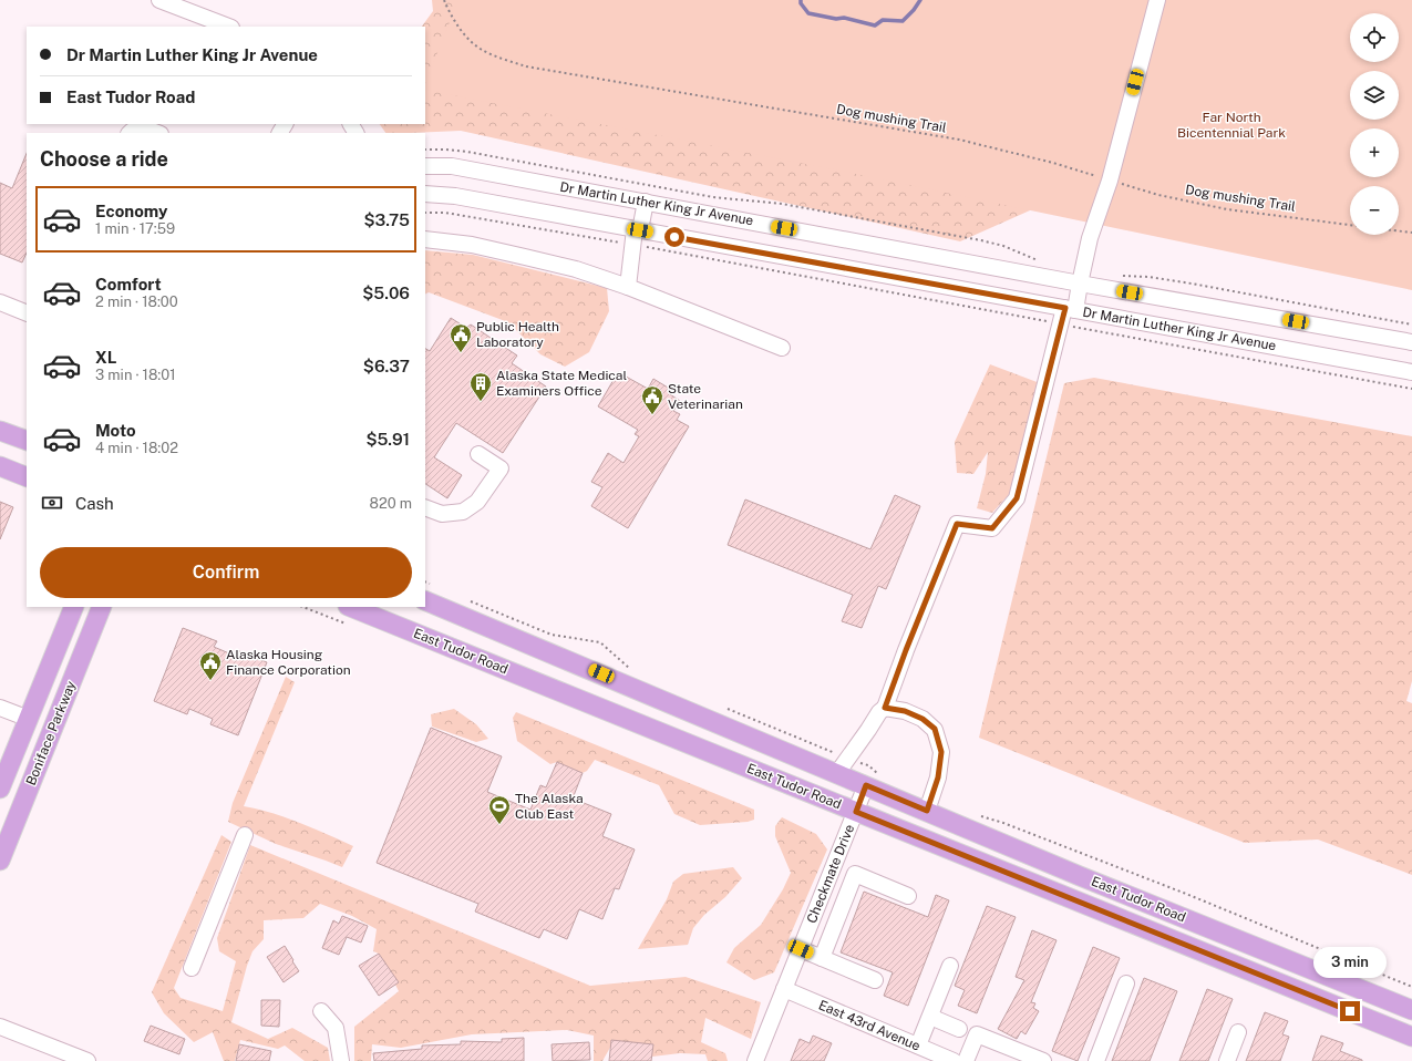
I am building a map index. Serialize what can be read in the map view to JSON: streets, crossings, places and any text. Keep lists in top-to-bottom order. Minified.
{"streets":{"main road":["East Tudor Road","Boniface Parkway"],"street":["Dr Martin Luther King Jr Avenue","Checkmate Drive","East 43rd Avenue"],"path":["Dog mushing Trail"]},"crossings":[["East Tudor Road","Checkmate Drive"],["Checkmate Drive","East 43rd Avenue"]],"parks":["Far North Bicentennial Park"],"places":{"public building":["Public Health Laboratory","State Veterinarian","Alaska Housing Finance Corporation"],"building":["Alaska State Medical Examiners Office"],"sports":["The Alaska Club East"]},"page":{"map_buttons":["+","−"],"banner":["Dr Martin Luther King Jr Avenue","East Tudor Road"],"heading":"Choose a ride","list":[{"name":"Economy","note":"1 min · 17:59","value":"$3.75"},{"name":"Comfort","note":"2 min · 18:00","value":"$5.06"},{"name":"XL","note":"3 min · 18:01","value":"$6.37"},{"name":"Moto","note":"4 min · 18:02","value":"$5.91"}],"pay":["Cash","820 m"],"buttons":"Confirm","bubble":"3 min"}}
